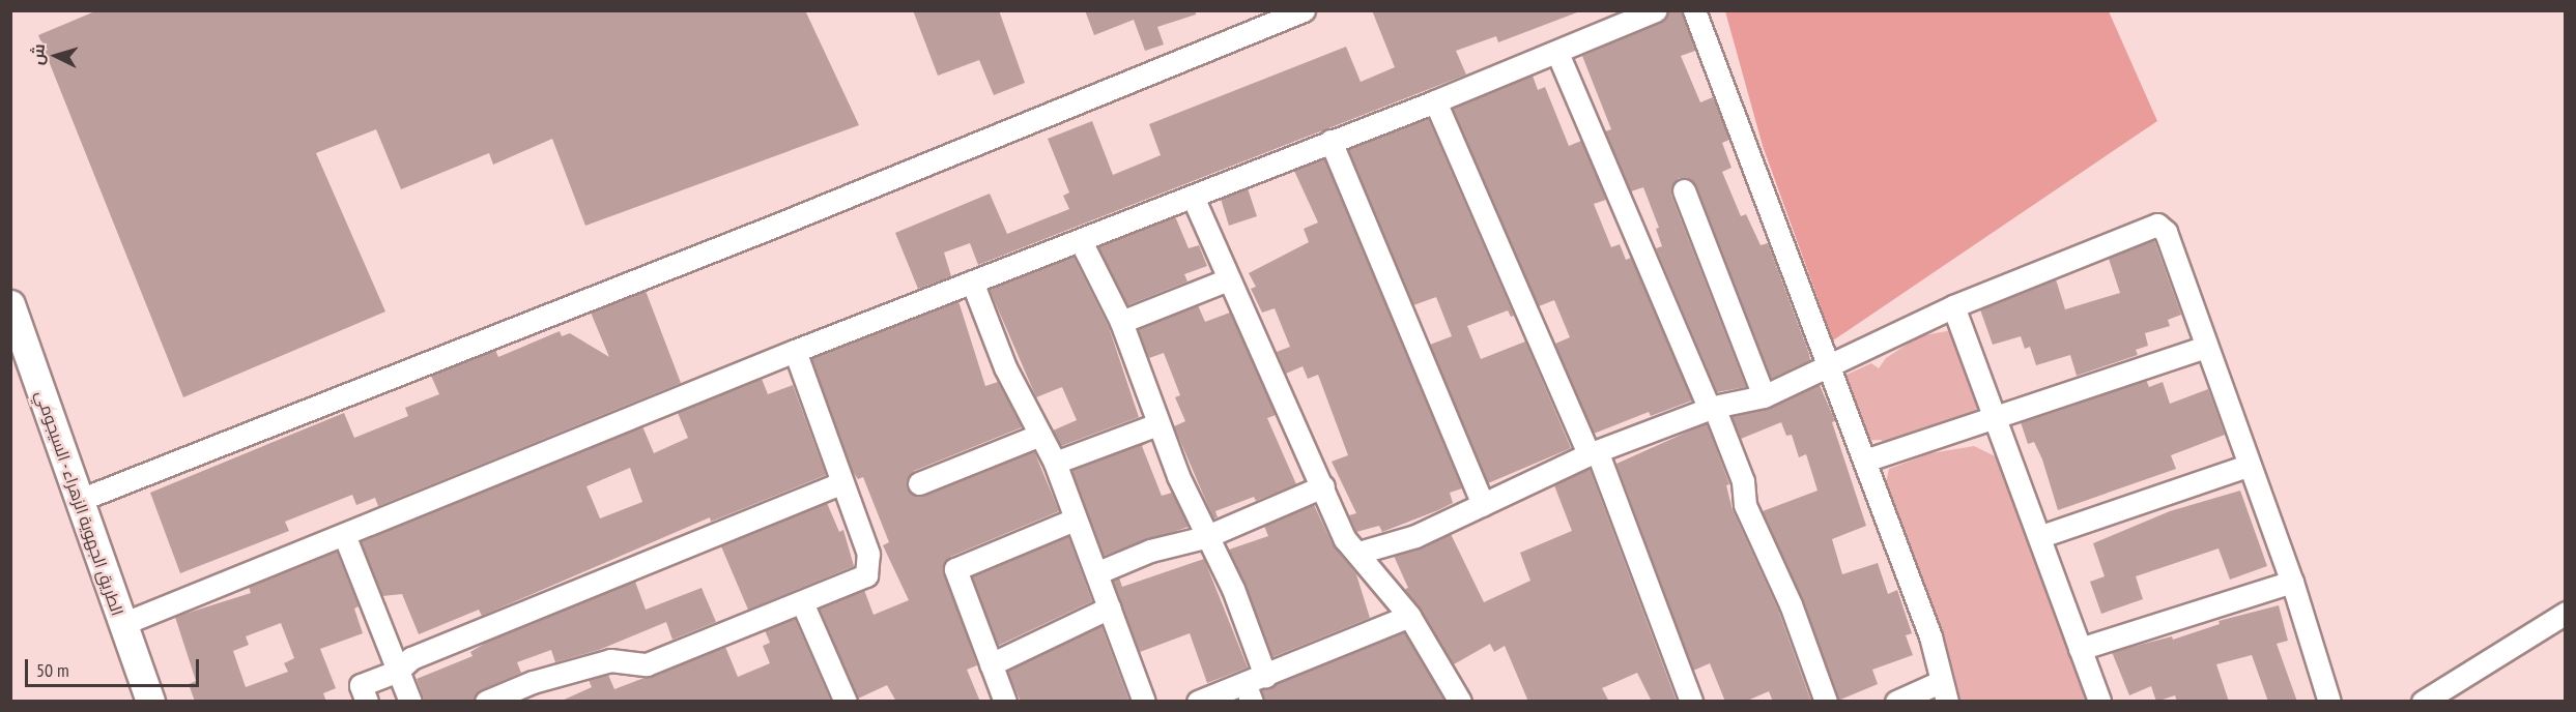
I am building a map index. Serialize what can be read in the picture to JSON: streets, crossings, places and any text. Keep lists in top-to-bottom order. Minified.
{"streets":{"main road":["الطريق الجهوية الزهراء - السيجومي"]},"scale_bar":"50 m","north":"left"}
